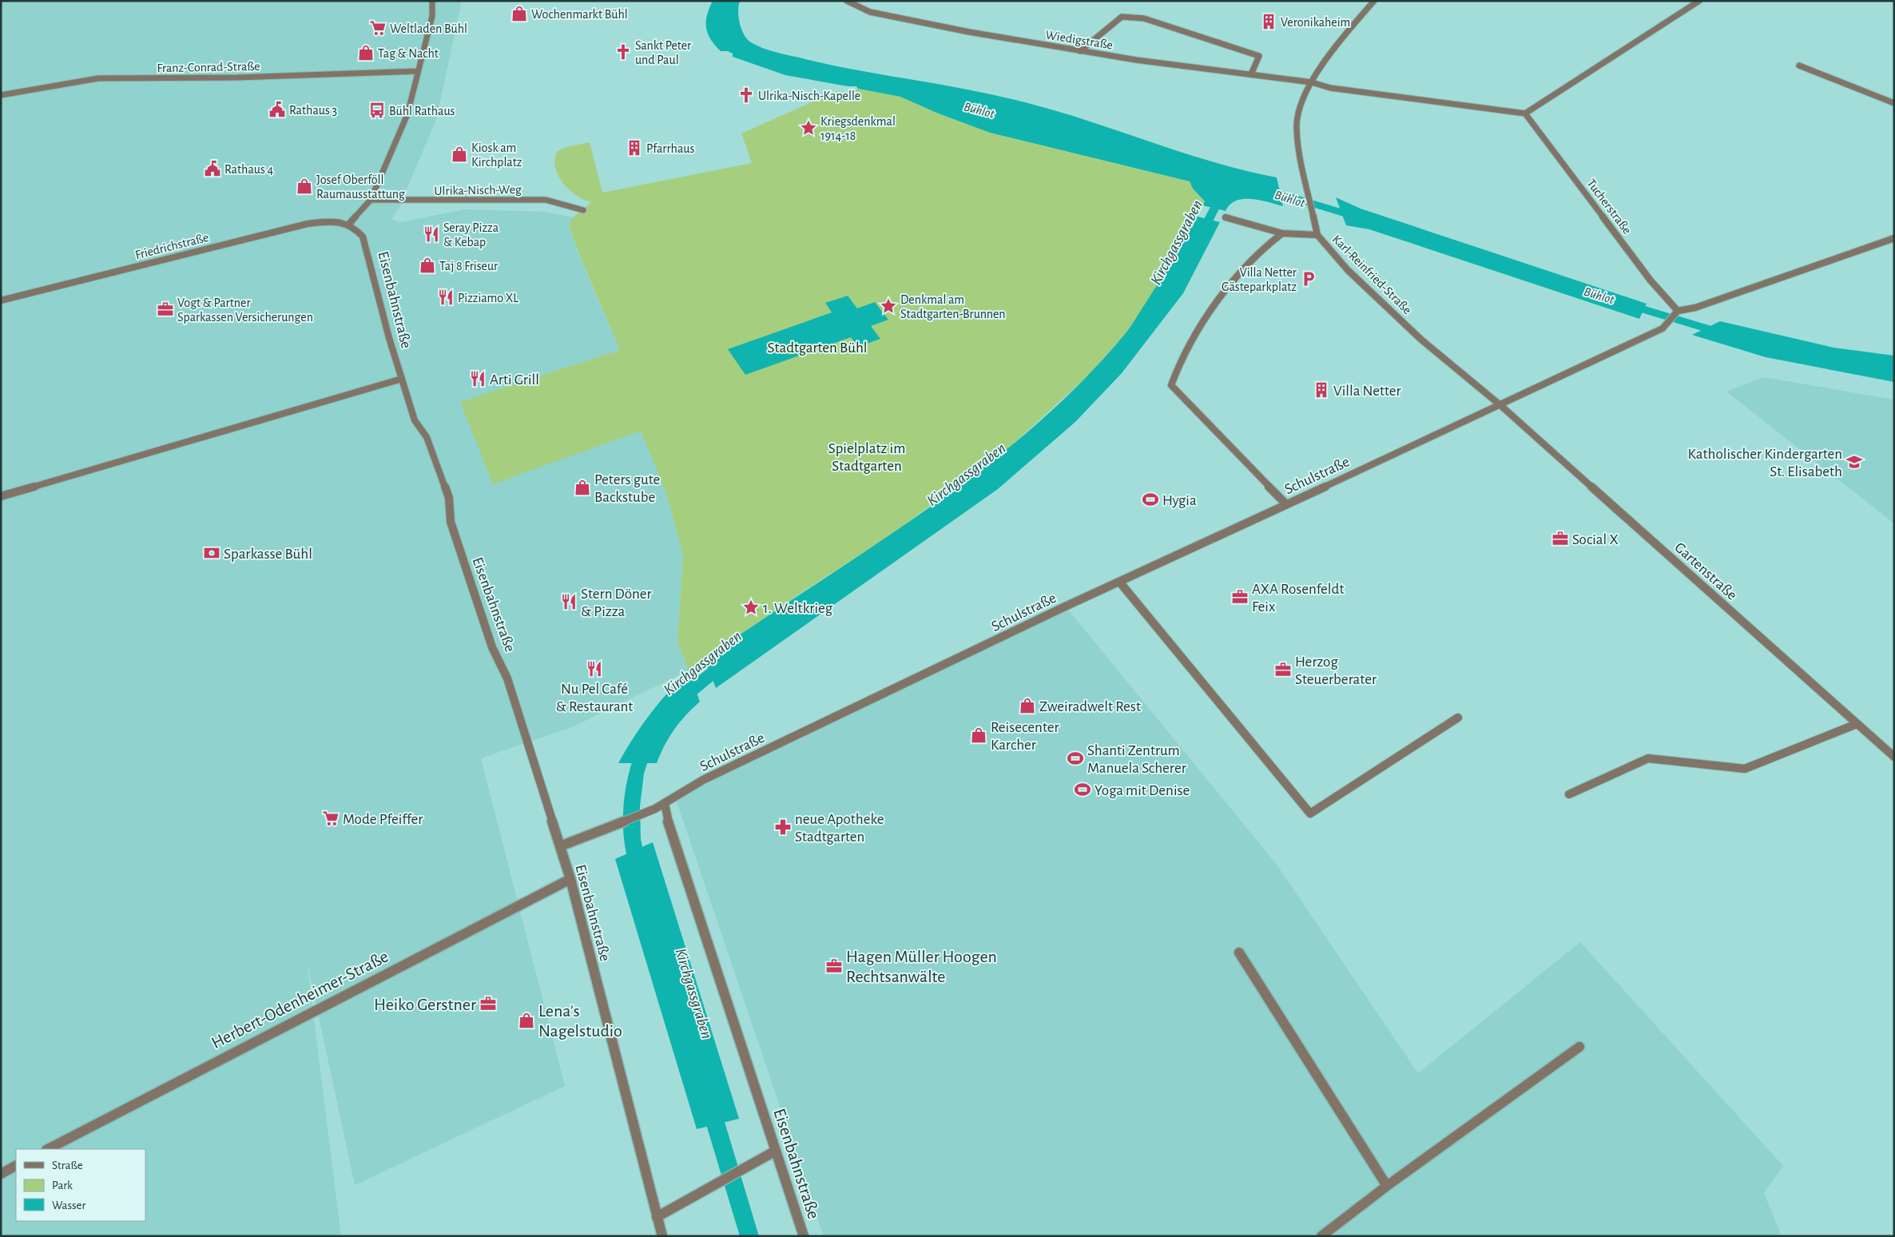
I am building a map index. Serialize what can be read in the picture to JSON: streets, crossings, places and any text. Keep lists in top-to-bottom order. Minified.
{"streets":{"street":["Wiedigstraße","Franz-Conrad-Straße","Ulrika-Nisch-Weg","Tucherstraße","Friedrichstraße","Karl-Reinfried-Straße","Eisenbahnstraße","Schulstraße","Gartenstraße","Herbert-Odenheimer-Straße"]},"crossings":[["Wiedigstraße","Karl-Reinfried-Straße"],["Friedrichstraße","Eisenbahnstraße"],["Karl-Reinfried-Straße","Schulstraße"],["Karl-Reinfried-Straße","Gartenstraße"],["Eisenbahnstraße","Schulstraße"],["Eisenbahnstraße","Herbert-Odenheimer-Straße"],["Schulstraße","Gartenstraße"]],"water":["Bühlot","Kirchgassgraben"],"parks":["Stadtgarten Bühl","Spielplatz im Stadtgarten"],"places":{"shop":["Wochenmarkt Bühl","Tag & Nacht","Kiosk am Kirchplatz","Josef Oberföll Raumausstattung","Taj 8 Friseur","Peters gute Backstube","Zweiradwelt Rest","Reisecenter Karcher","Lena's Nagelstudio"],"building":["Veronikaheim","Pfarrhaus","Villa Netter"],"supermarket":["Weltladen Bühl","Mode Pfeiffer"],"church":["Sankt Peter und Paul","Ulrika-Nisch-Kapelle"],"public building":["Rathaus 3","Rathaus 4"],"bus stop":["Bühl Rathaus"],"place":["Kriegsdenkmal 1914-18","Denkmal am Stadtgarten-Brunnen","1. Weltkrieg"],"restaurant":["Seray Pizza & Kebap","Pizziamo XL","Arti Grill","Stern Döner & Pizza","Nu Pel Café & Restaurant"],"parking":["Villa Netter Gästeparkplatz"],"office":["Vogt & Partner Sparkassen Versicherungen","Social X","AXA Rosenfeldt Feix","Herzog Steuerberater","Hagen Müller Hoogen Rechtsanwälte","Heiko Gerstner"],"school or university":["Katholischer Kindergarten St. Elisabeth"],"sports":["Hygia","Shanti Zentrum Manuela Scherer","Yoga mit Denise"],"bank":["Sparkasse Bühl"],"pharmacy":["neue Apotheke Stadtgarten"]},"legend":["Straße","Park","Wasser"]}
